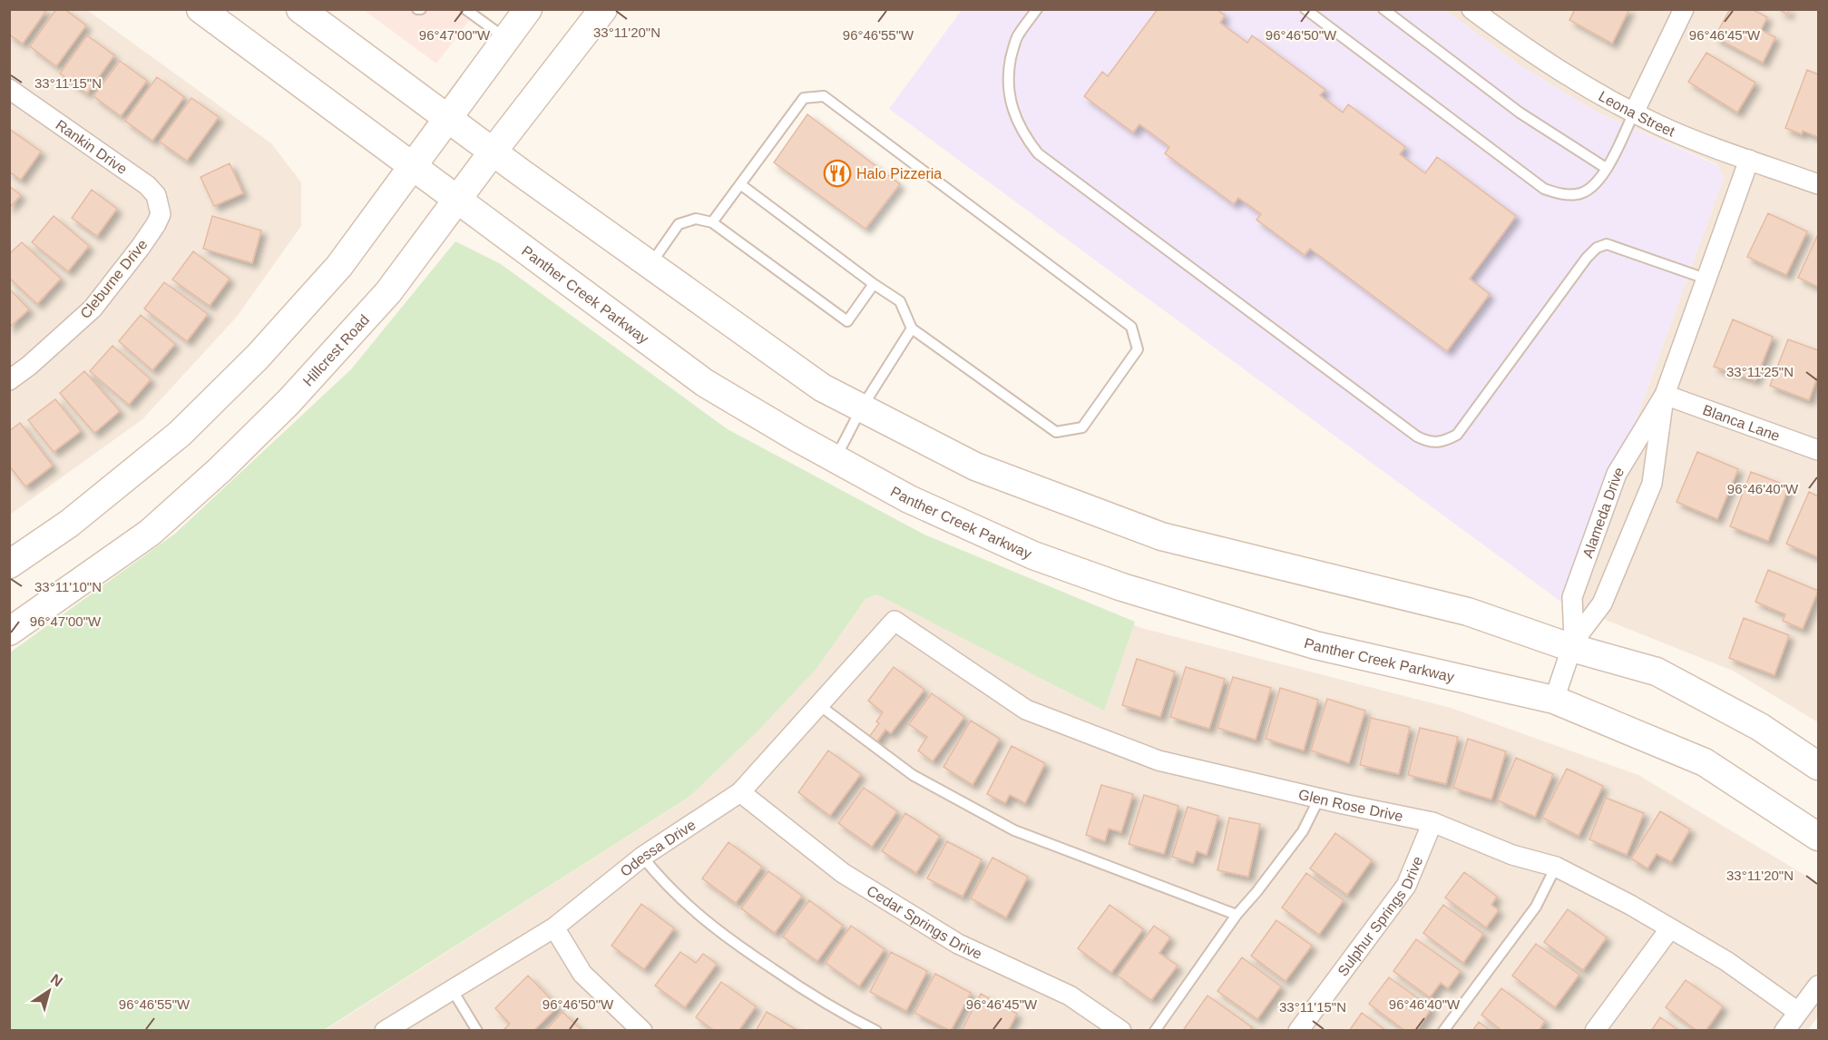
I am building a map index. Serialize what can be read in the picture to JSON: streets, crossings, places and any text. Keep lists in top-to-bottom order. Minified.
{"streets":{"main road":["Panther Creek Parkway","Hillcrest Road"],"street":["Leona Street","Rankin Drive","Cleburne Drive","Blanca Lane","Alameda Drive","Glen Rose Drive","Odessa Drive","Sulphur Springs Drive","Cedar Springs Drive"]},"crossings":[["Leona Street","Alameda Drive"],["Rankin Drive","Cleburne Drive"],["Panther Creek Parkway","Hillcrest Road"],["Panther Creek Parkway","Alameda Drive"],["Blanca Lane","Alameda Drive"],["Glen Rose Drive","Odessa Drive"],["Glen Rose Drive","Sulphur Springs Drive"],["Odessa Drive","Cedar Springs Drive"]],"places":{"restaurant":["Halo Pizzeria"]},"north":"top right","coordinates":["33°11'20\"N","96°47'00\"W","96°46'55\"W","96°46'50\"W","96°46'45\"W","33°11'15\"N","33°11'25\"N","96°46'40\"W","33°11'10\"N"]}
